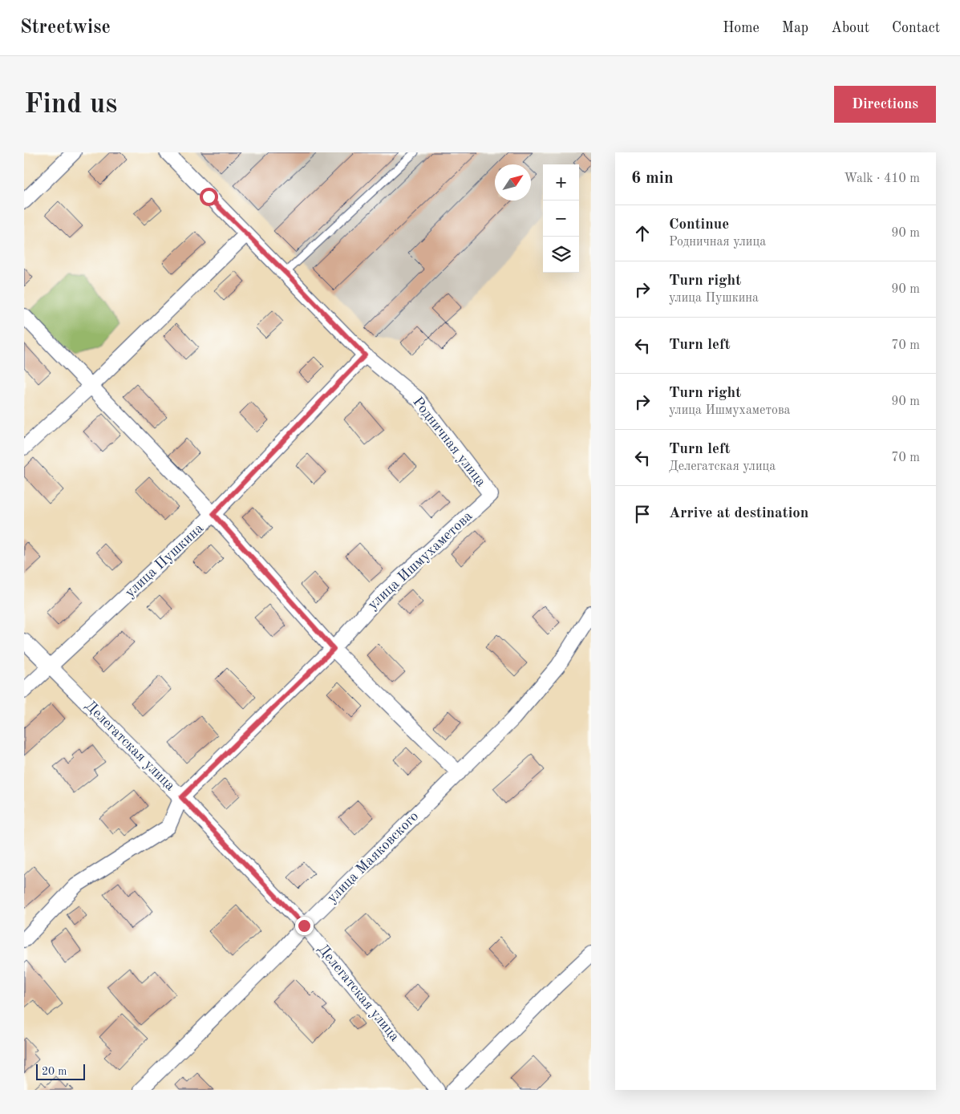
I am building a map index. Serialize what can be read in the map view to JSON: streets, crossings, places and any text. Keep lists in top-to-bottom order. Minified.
{"streets":{"street":["Родничная улица","улица Пушкина","улица Ишмухаметова","Делегатская улица","улица Маяковского"]},"crossings":[["Родничная улица","улица Пушкина"],["Родничная улица","улица Ишмухаметова"],["улица Пушкина","Делегатская улица"],["улица Ишмухаметова","Делегатская улица"],["Делегатская улица","улица Маяковского"]],"scale_bar":"20 m","north":"top right","page":{"header":"Streetwise","nav":["Home","Map","About","Contact"],"buttons":"Directions","title":"Find us","heading":["6 min","Walk · 410 m"],"map_buttons":["+","−"],"list":[["Continue","Родничная улица","90 m"],["Turn right","улица Пушкина","90 m"],["Turn left","70 m"],["Turn right","улица Ишмухаметова","90 m"],["Turn left","Делегатская улица","70 m"],"Arrive at destination"],"scale":"20 m"}}
